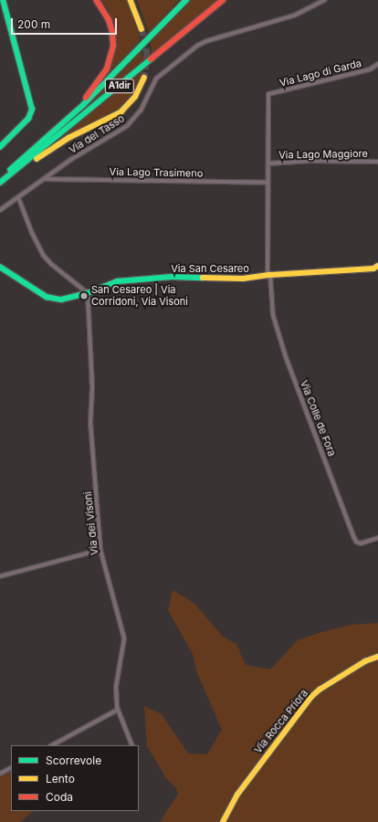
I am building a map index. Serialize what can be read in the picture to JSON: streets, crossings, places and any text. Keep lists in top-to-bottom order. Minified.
{"streets":{"main road":["A1dir","Via San Cesareo","Via Rocca Priora"],"street":["Via Lago di Garda","Via del Tasso","Via Lago Maggiore","Via Lago Trasimeno","Via Colle de Fora","Via dei Visoni"]},"crossings":[["Via Lago di Garda","Via Lago Maggiore"],["Via del Tasso","Via Lago Trasimeno"],["Via San Cesareo","Via Colle de Fora"],["Via San Cesareo","Via dei Visoni"]],"places":["San Cesareo | Via Corridoni, Via Visoni"],"legend":["Scorrevole","Lento","Coda"],"scale_bar":"200 m"}
